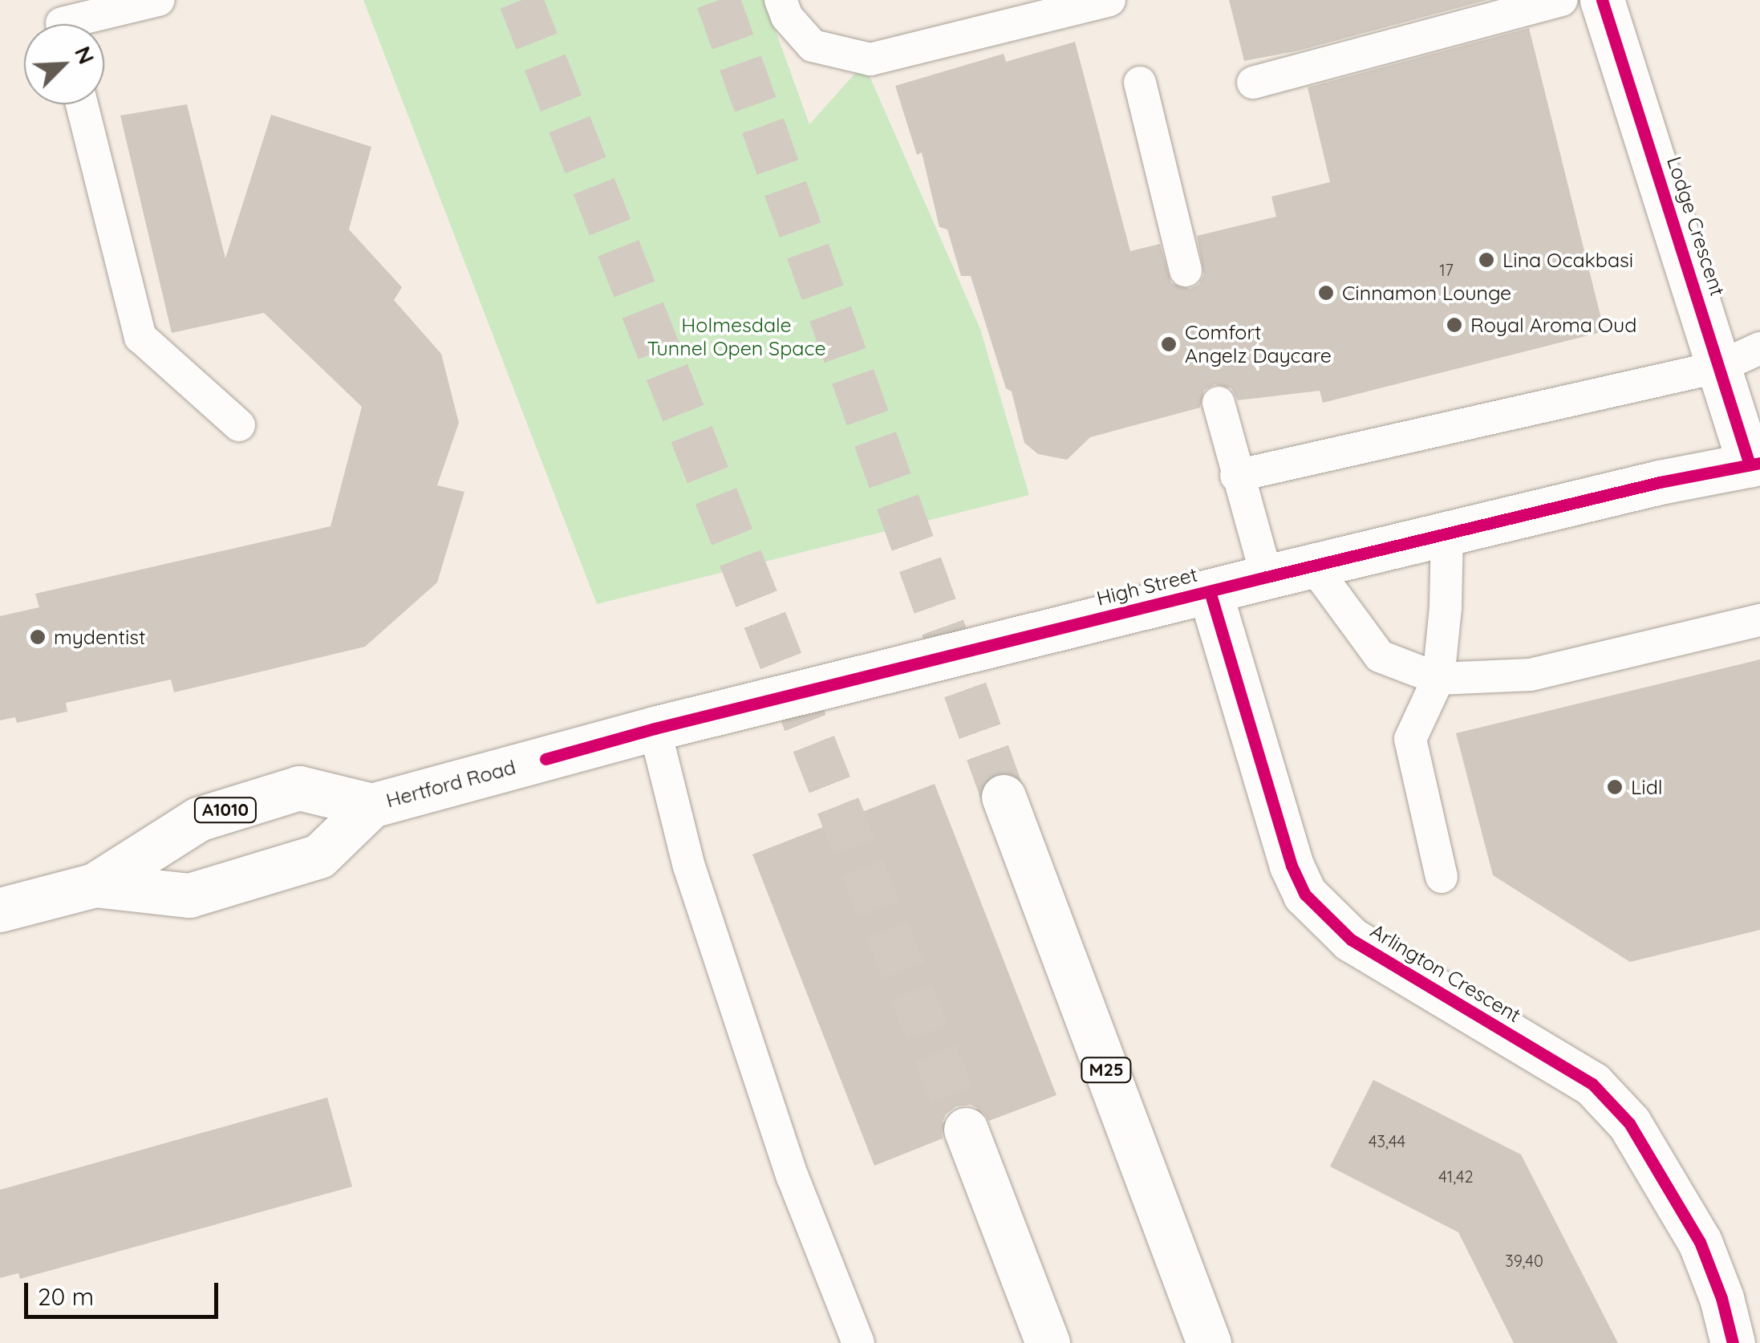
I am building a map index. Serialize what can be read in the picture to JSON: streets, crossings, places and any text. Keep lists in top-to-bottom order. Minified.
{"streets":{"main road":["Lodge Crescent","High Street","Hertford Road","A1010","Arlington Crescent","M25"]},"crossings":[["Lodge Crescent","High Street"],["High Street","Hertford Road"],["High Street","Arlington Crescent"]],"parks":["Holmesdale Tunnel Open Space"],"places":["Lina Ocakbasi","Cinnamon Lounge","Royal Aroma Oud","Comfort Angelz Daycare","mydentist","Lidl"],"house_numbers":["17","43,44","41,42","39,40"],"scale_bar":"20 m","north":"top right"}
